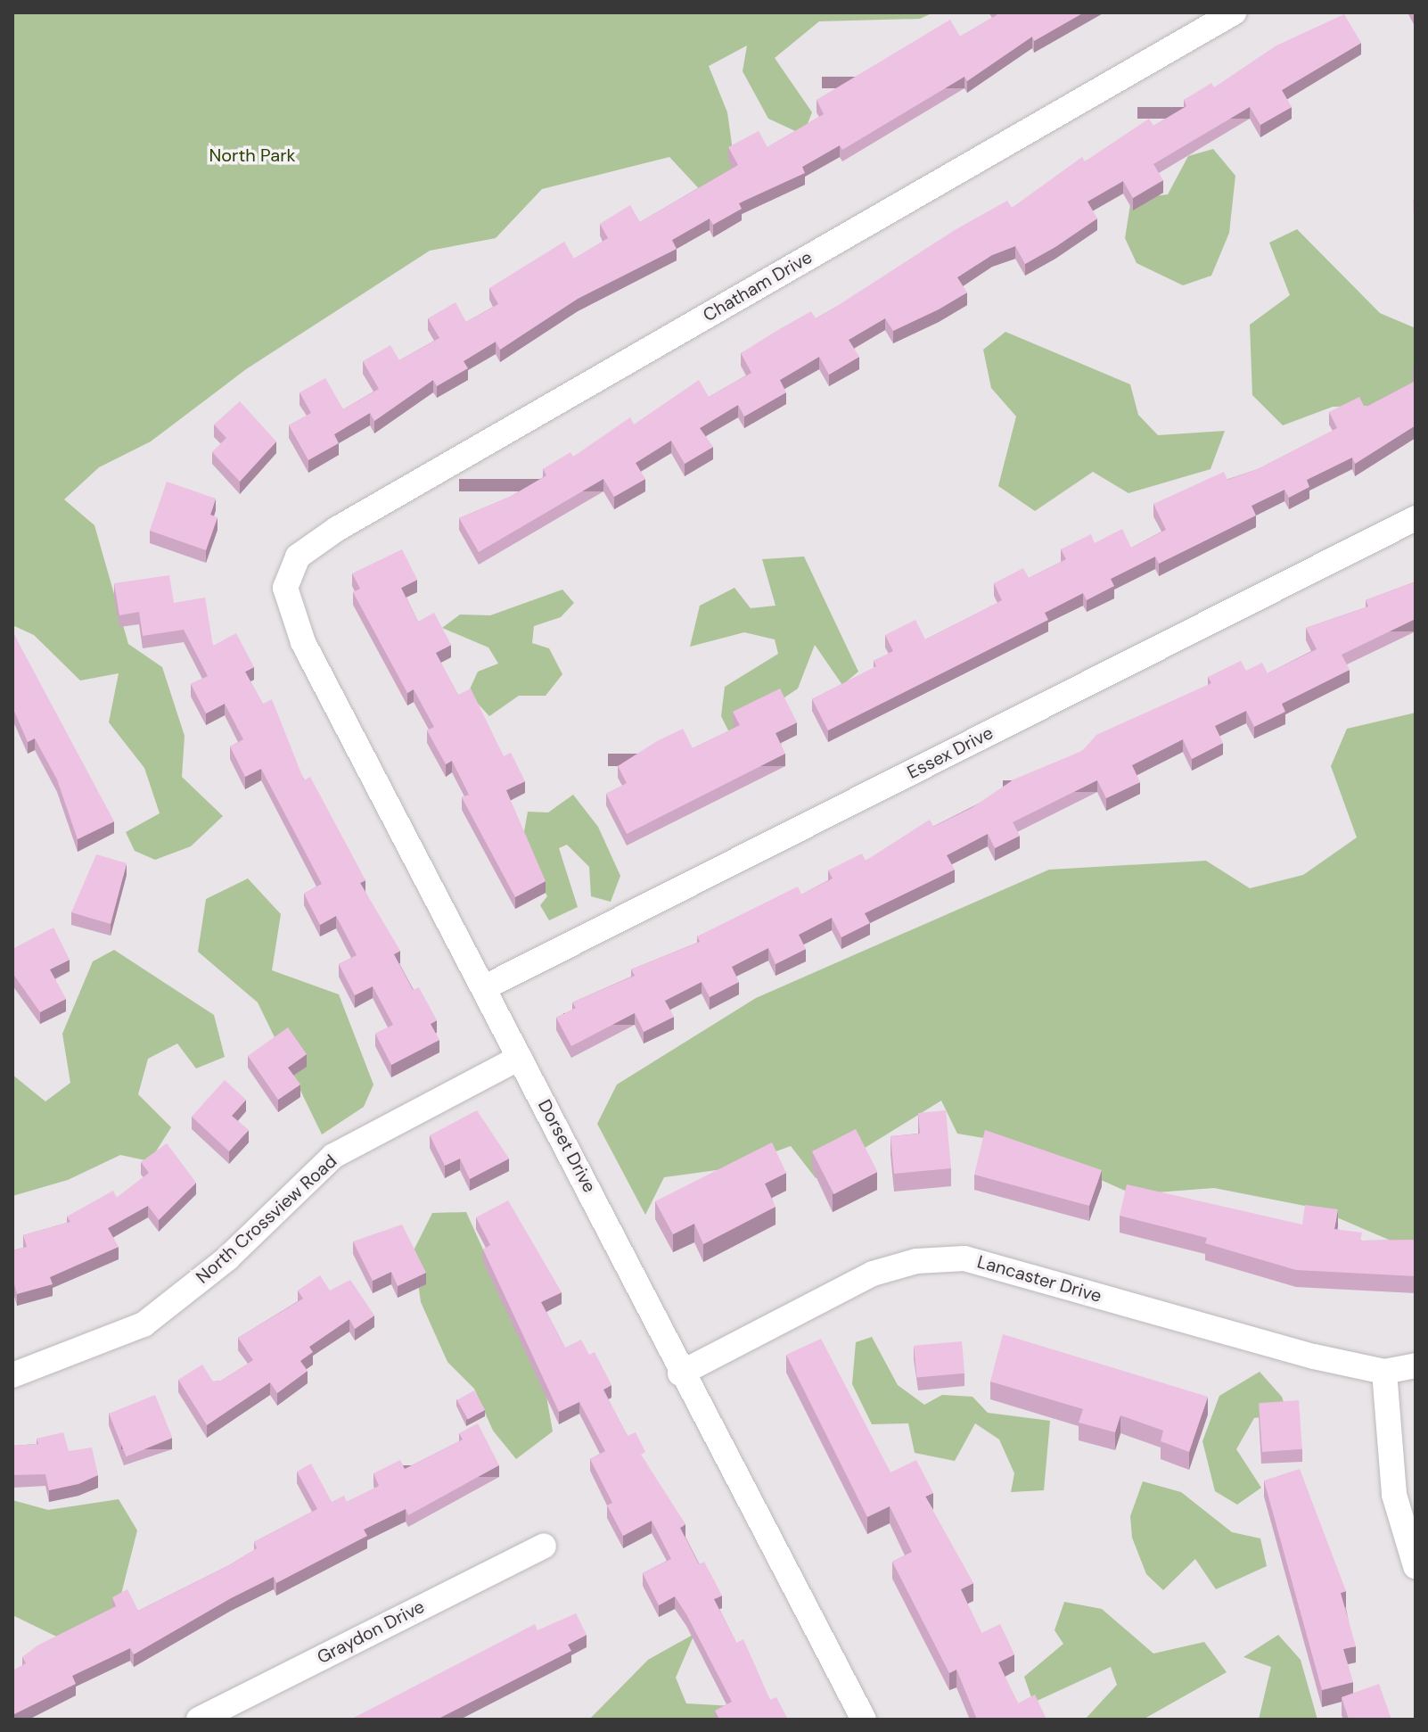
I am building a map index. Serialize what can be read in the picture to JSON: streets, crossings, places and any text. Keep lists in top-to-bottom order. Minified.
{"streets":{"street":["Chatham Drive","Essex Drive","Dorset Drive","North Crossview Road","Lancaster Drive","Graydon Drive"]},"crossings":[["Chatham Drive","Dorset Drive"],["Essex Drive","Dorset Drive"],["Dorset Drive","North Crossview Road"],["Dorset Drive","Lancaster Drive"]],"parks":["North Park"]}
